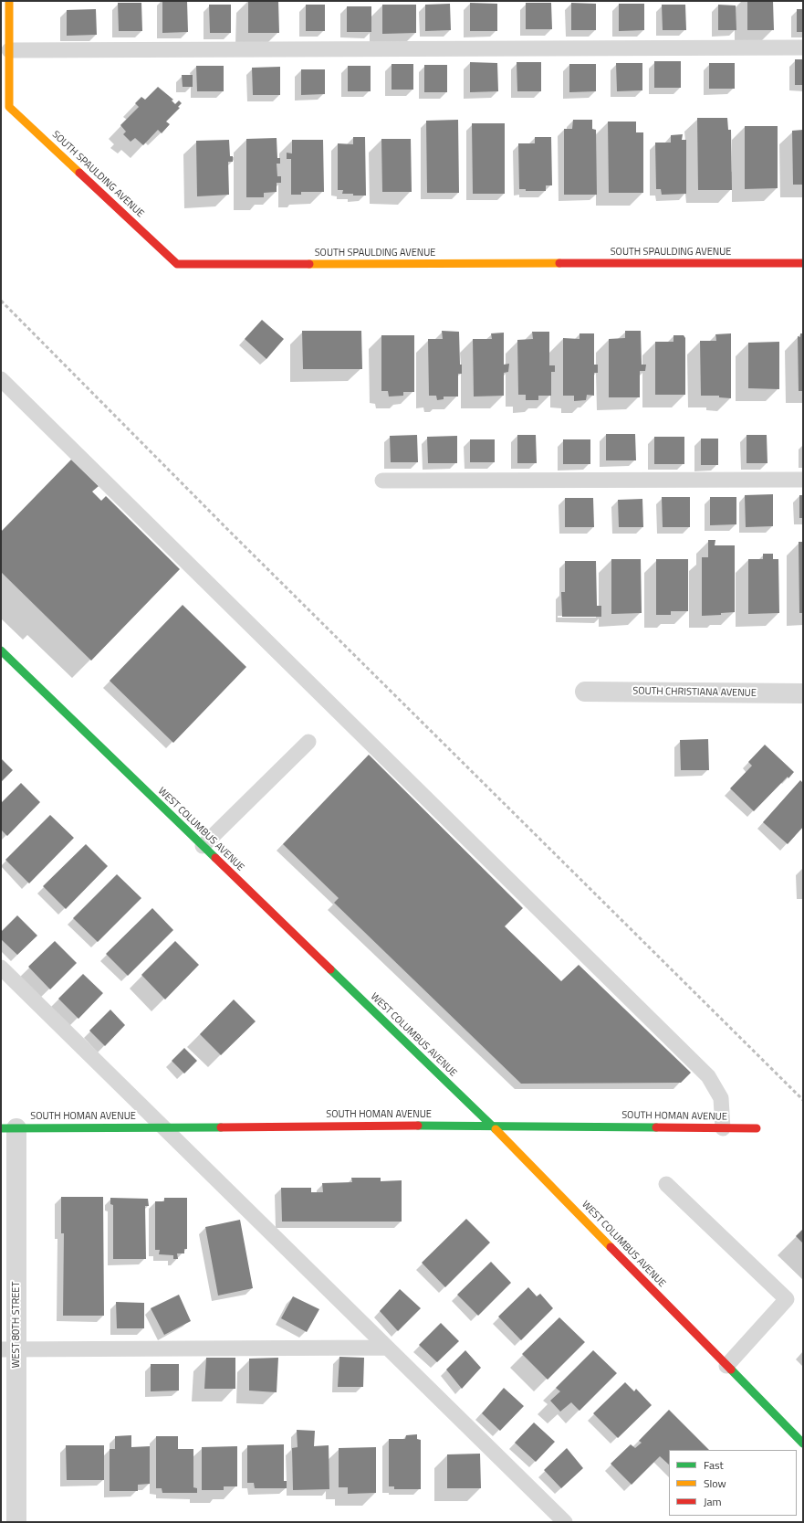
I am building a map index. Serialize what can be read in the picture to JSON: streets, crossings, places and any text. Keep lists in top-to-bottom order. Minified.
{"streets":{"street":["SOUTH SPAULDING AVENUE","SOUTH CHRISTIANA AVENUE","WEST COLUMBUS AVENUE","SOUTH HOMAN AVENUE","WEST 80TH STREET"]},"crossings":[["WEST COLUMBUS AVENUE","SOUTH HOMAN AVENUE"],["SOUTH HOMAN AVENUE","WEST 80TH STREET"]],"legend":["Fast","Slow","Jam"]}
